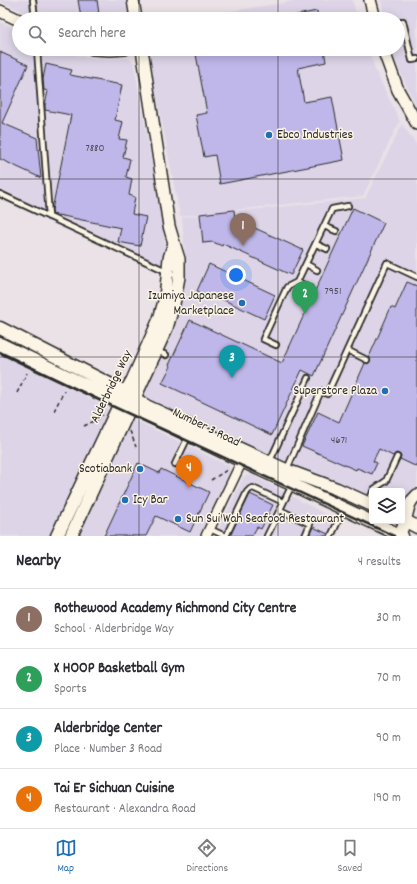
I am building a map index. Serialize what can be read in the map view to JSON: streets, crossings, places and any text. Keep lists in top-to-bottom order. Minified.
{"streets":{"main road":["Alderbridge Way","Number 3 Road"]},"crossings":[["Alderbridge Way","Number 3 Road"]],"places":["Ebco Industries","Izumiya Japanese Marketplace","Superstore Plaza","Scotiabank","Icy Bar","Sun Sui Wah Seafood Restaurant"],"house_numbers":["7880","7951","4671"],"page":{"search":"Search here","pins":["1","2","3","4"],"heading":["Nearby","4 results"],"list":[{"mark":"1","name":"Rothewood Academy Richmond City Centre","note":"School · Alderbridge Way","value":"30 m"},{"mark":"2","name":"X HOOP Basketball Gym","note":"Sports","value":"70 m"},{"mark":"3","name":"Alderbridge Center","note":"Place · Number 3 Road","value":"90 m"},{"mark":"4","name":"Tai Er Sichuan Cuisine","note":"Restaurant · Alexandra Road","value":"190 m"}],"nav":["Map","Directions","Saved"]}}
